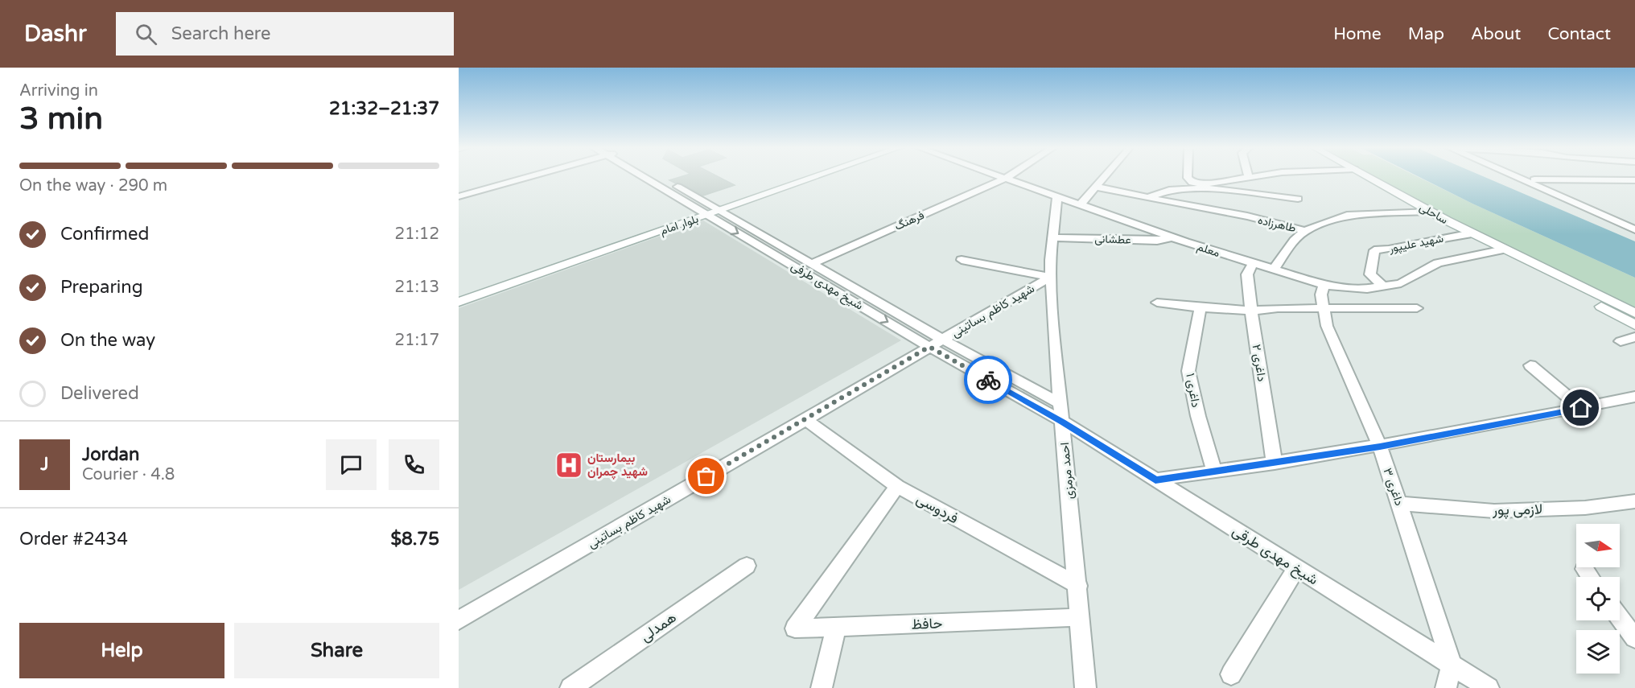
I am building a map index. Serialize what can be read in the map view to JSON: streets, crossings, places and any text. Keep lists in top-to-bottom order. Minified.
{"streets":{"main road":["ساحلی","بلوار امام"],"street":["فرهنگ","طاهرزاده","عطشانی","شهید علیپور","معلم","شیخ مهدی طرفی","شهید کاظم بساتینی","داغری ۲","داغری ۱","احمد مرمزی","داغری ۳","فردوسی","لازمی پور","شیخ مهدی طرقی","حافظ","همدلی"]},"crossings":[["ساحلی","شهید علیپور"],["ساحلی","معلم"],["فرهنگ","معلم"],["فرهنگ","شیخ مهدی طرفی"],["طاهرزاده","معلم"],["بلوار امام","شیخ مهدی طرفی"],["عطشانی","معلم"],["عطشانی","احمد مرمزی"],["شهید علیپور","معلم"],["معلم","داغری ۲"],["معلم","احمد مرمزی"],["معلم","داغری ۳"],["شیخ مهدی طرفی","شهید کاظم بساتینی"],["شیخ مهدی طرفی","احمد مرمزی"],["شیخ مهدی طرفی","شیخ مهدی طرقی"],["شهید کاظم بساتینی","احمد مرمزی"],["شهید کاظم بساتینی","فردوسی"],["احمد مرمزی","فردوسی"],["احمد مرمزی","شیخ مهدی طرقی"],["احمد مرمزی","حافظ"],["داغری ۳","لازمی پور"],["داغری ۳","شیخ مهدی طرقی"],["فردوسی","حافظ"]],"places":{"hospital":["بیمارستان شهید چمران"]},"north":"right","page":{"header":"Dashr","search":"Search here","nav":["Home","Map","About","Contact"],"heading":["3 min","Arriving in","21:32–21:37"],"panel":["Jordan","Courier · 4.8","Order #2434","$8.75"],"bar":"On the way · 290 m","list":[["Confirmed","21:12"],["Preparing","21:13"],["On the way","21:17"],"Delivered"],"round":"J","buttons":["Help","Share"]}}
